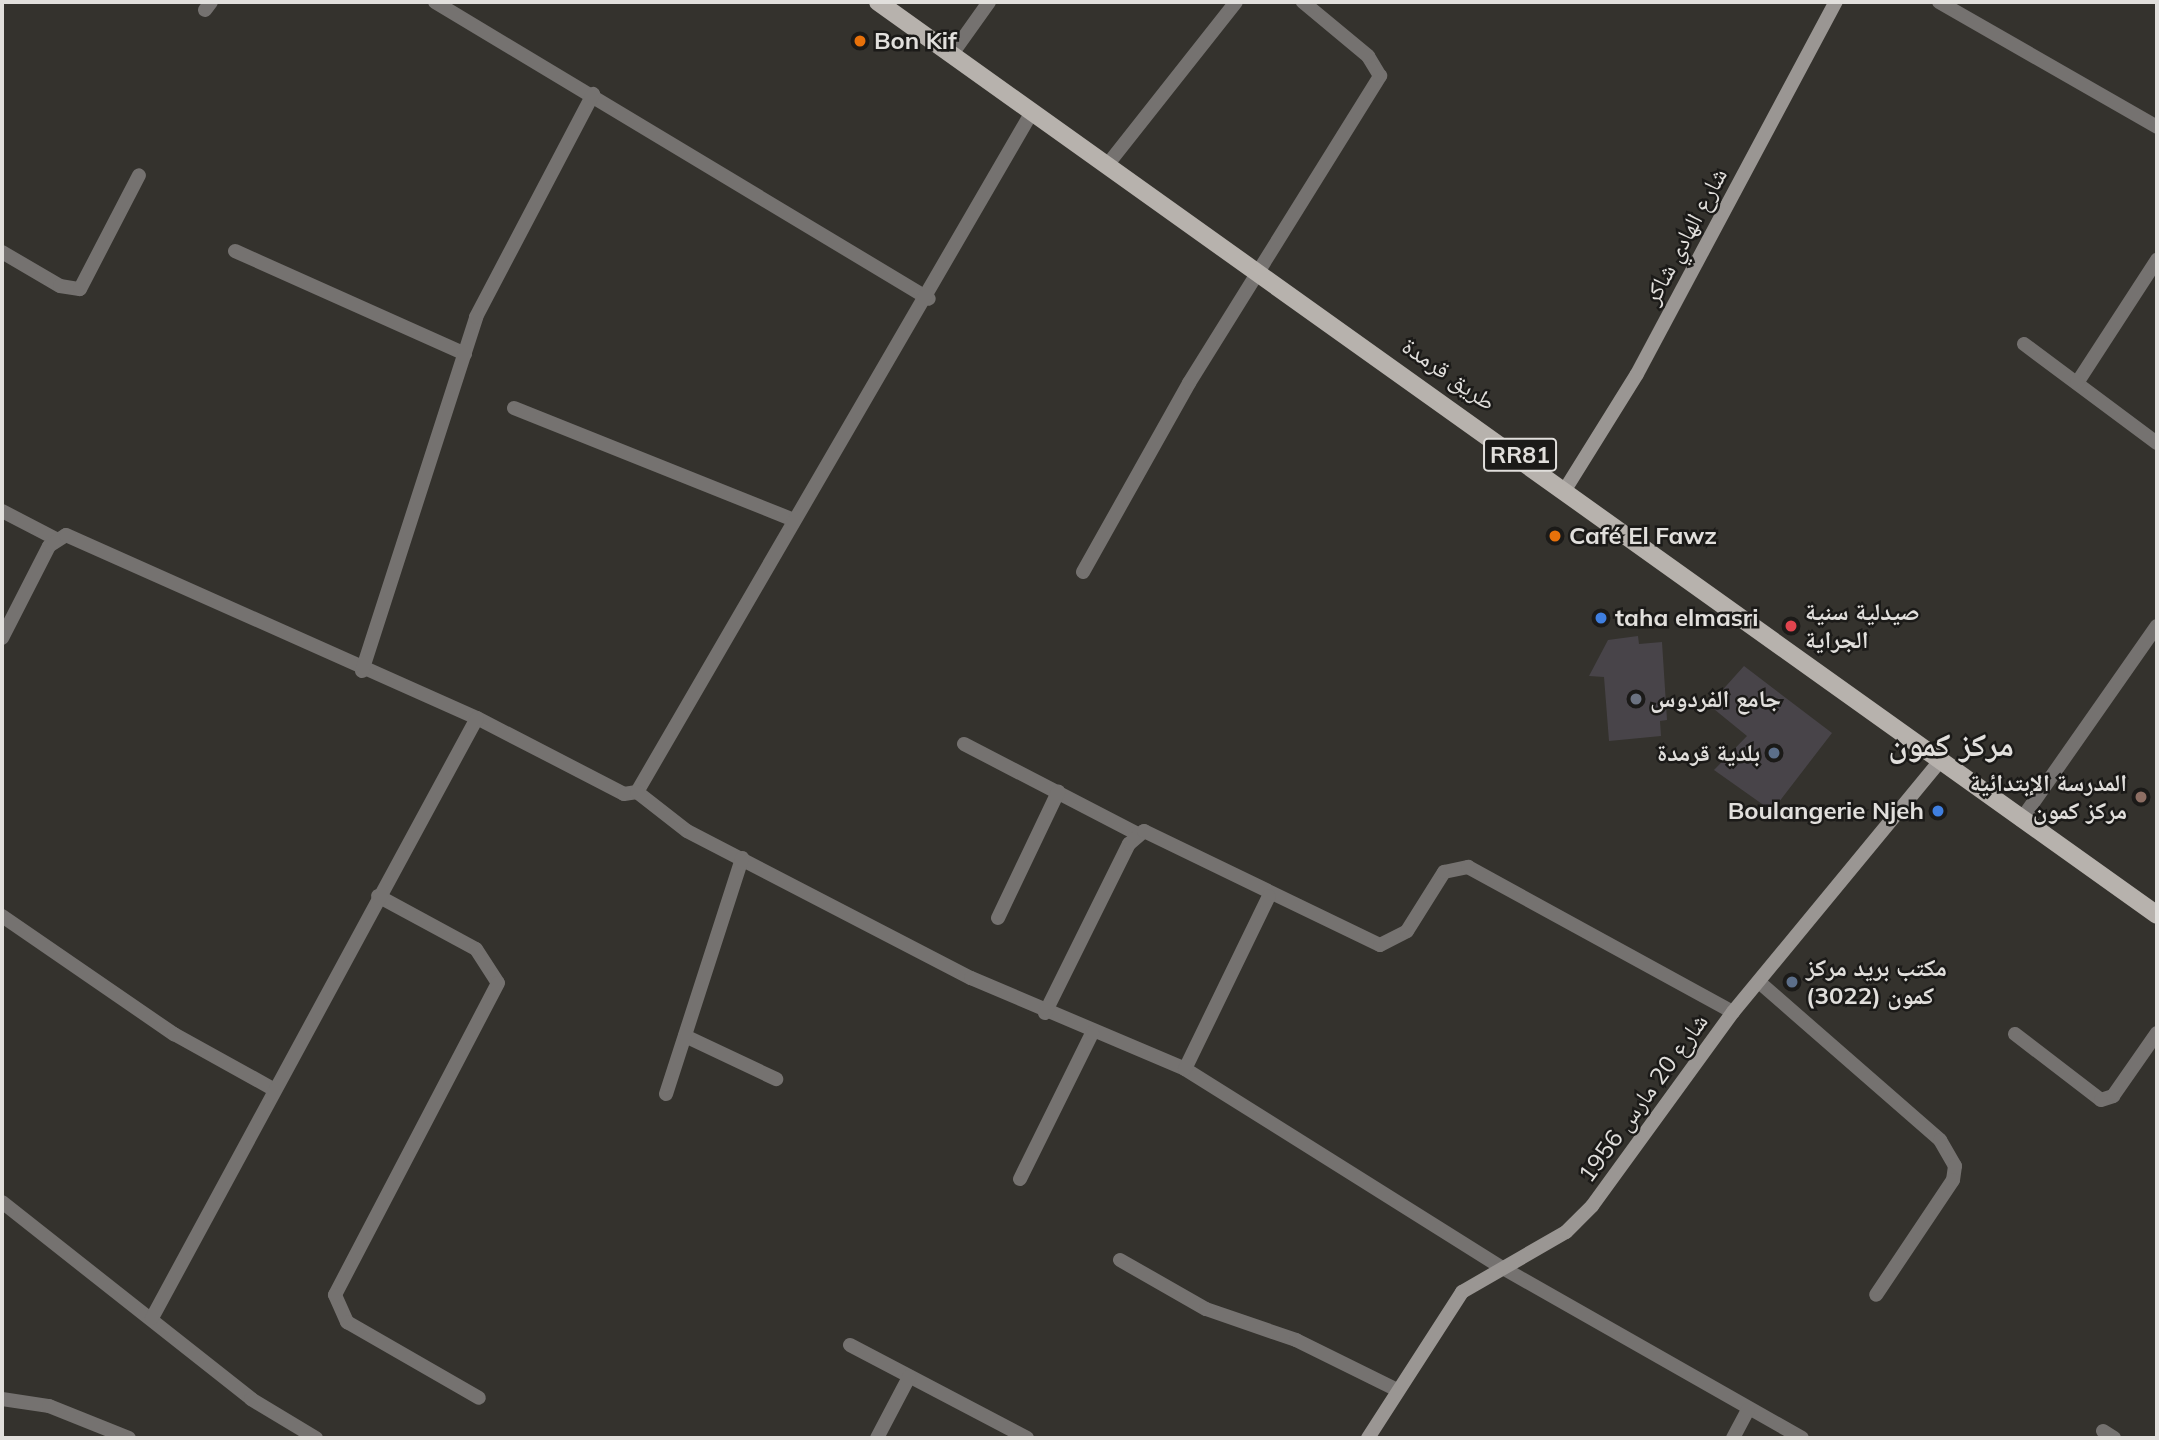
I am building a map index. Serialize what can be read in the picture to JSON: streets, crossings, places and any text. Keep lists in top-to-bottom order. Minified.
{"streets":{"main road":["طريق قرمدة","RR81"],"street":["شارع الهادي شاكر","شارع 20 مارس 1956"]},"crossings":[["شارع الهادي شاكر","طريق قرمدة"],["طريق قرمدة","شارع 20 مارس 1956"]],"districts":["مركز كمون"],"places":["Bon Kif","Café El Fawz","taha elmasri","صيدلية سنية الجراية","جامع الفردوس","بلدية قرمدة","المدرسة الإبتدائية مركز كمون","Boulangerie Njeh","مكتب بريد مركز كمون (3022)"]}
